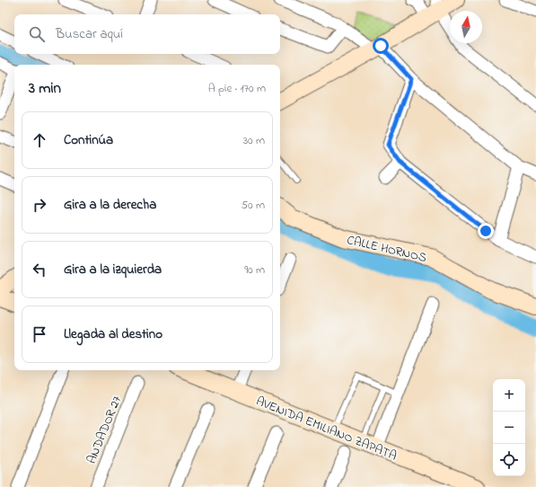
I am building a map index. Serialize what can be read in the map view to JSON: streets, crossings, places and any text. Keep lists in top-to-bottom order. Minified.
{"streets":{"street":["CALLE HORNOS","AVENIDA EMILIANO ZAPATA","ANDADOR 27"]},"north":"top","page":{"search":"Buscar aquí","heading":["3 min","A pie · 170 m"],"list":[["Continúa","30 m"],["Gira a la derecha","50 m"],["Gira a la izquierda","90 m"],"Llegada al destino"],"map_buttons":["+","−"]}}
